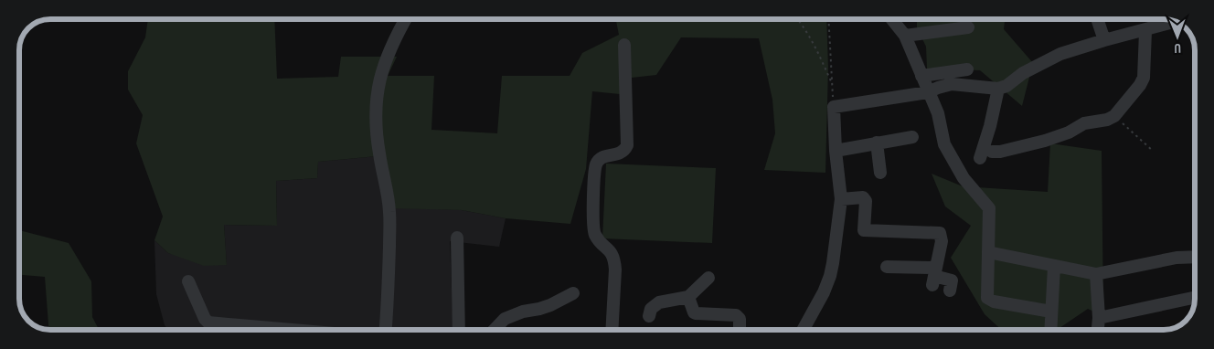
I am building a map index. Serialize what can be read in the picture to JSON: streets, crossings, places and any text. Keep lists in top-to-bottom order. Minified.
{"north":"bottom"}
